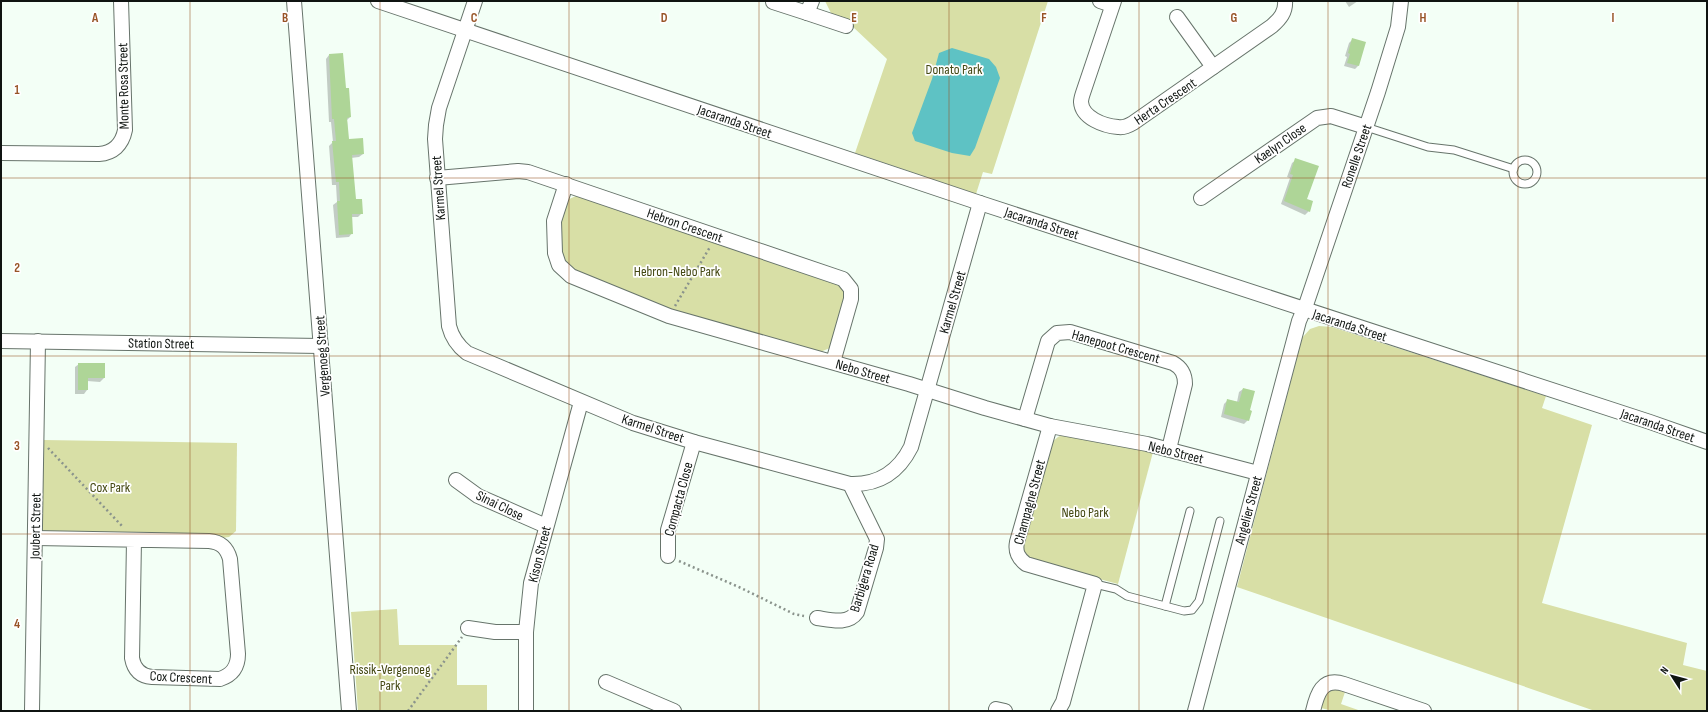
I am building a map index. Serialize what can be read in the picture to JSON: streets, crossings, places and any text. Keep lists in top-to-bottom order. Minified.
{"streets":{"street":["Monte Rosa Street","Herta Crescent","Jacaranda Street","Kaelyn Close","Ronelle Street","Karmel Street","Hebron Crescent","Station Street","Hanepoot Crescent","Vergenoeg Street","Nebo Street","Compacta Close","Champagne Street","Sinai Close","Angelier Street","Joubert Street","Kison Street","Barbigera Road","Cox Crescent"]},"crossings":[["Jacaranda Street","Ronelle Street"],["Jacaranda Street","Karmel Street"],["Jacaranda Street","Angelier Street"],["Kaelyn Close","Ronelle Street"],["Ronelle Street","Angelier Street"],["Karmel Street","Hebron Crescent"],["Karmel Street","Nebo Street"],["Karmel Street","Compacta Close"],["Karmel Street","Kison Street"],["Karmel Street","Barbigera Road"],["Hebron Crescent","Nebo Street"],["Station Street","Vergenoeg Street"],["Station Street","Joubert Street"],["Hanepoot Crescent","Nebo Street"],["Nebo Street","Champagne Street"],["Nebo Street","Angelier Street"],["Sinai Close","Kison Street"],["Joubert Street","Cox Crescent"]],"parks":["Donato Park","Hebron-Nebo Park","Cox Park","Nebo Park","Rissik-Vergenoeg Park"],"north":"top left","grid":{"columns":["A","B","C","D","E","F","G","H","I"],"rows":["1","2","3","4"]}}
